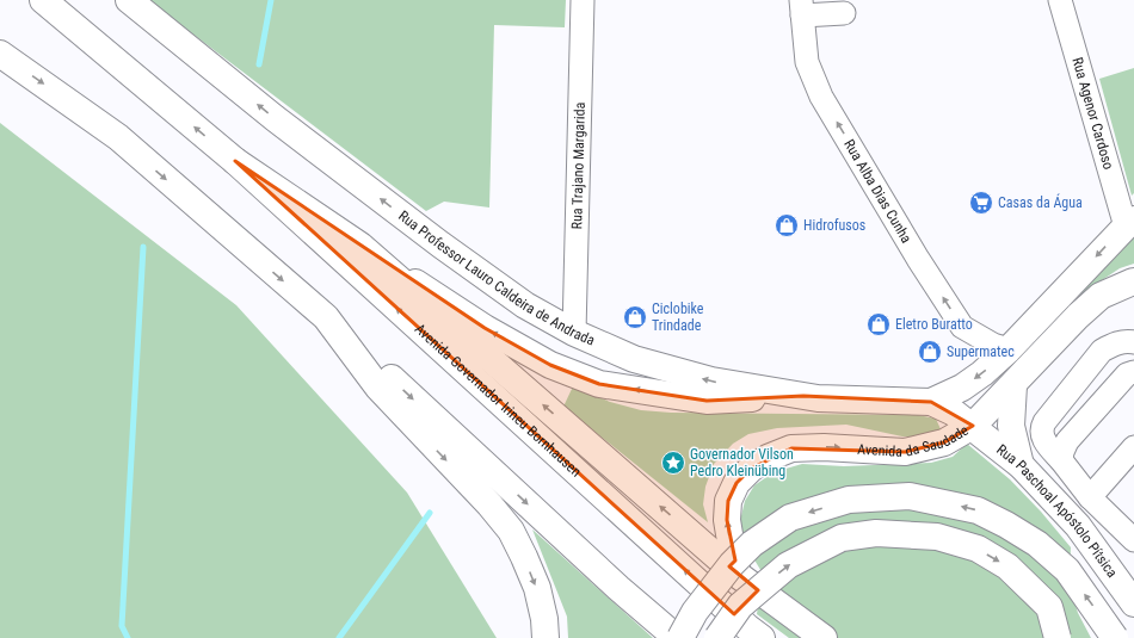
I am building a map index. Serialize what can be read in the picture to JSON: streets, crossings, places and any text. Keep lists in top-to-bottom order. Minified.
{"streets":{"main road":["Rua Professor Lauro Caldeira de Andrada","Avenida Governador Irineu Bornhausen","Avenida da Saudade","Rua Paschoal Apóstolo Pítsica"],"street":["Rua Agenor Cardoso","Rua Trajano Margarida","Rua Alba Dias Cunha"]},"crossings":[["Rua Trajano Margarida","Rua Professor Lauro Caldeira de Andrada"],["Rua Professor Lauro Caldeira de Andrada","Rua Paschoal Apóstolo Pítsica"],["Avenida da Saudade","Rua Paschoal Apóstolo Pítsica"]],"one_way":["Rua Alba Dias Cunha","Avenida da Saudade"],"places":{"supermarket":["Casas da Água"],"shop":["Hidrofusos","Ciclobike Trindade","Eletro Buratto","Supermatec"],"place":["Governador Vilson Pedro Kleinübing"]}}
